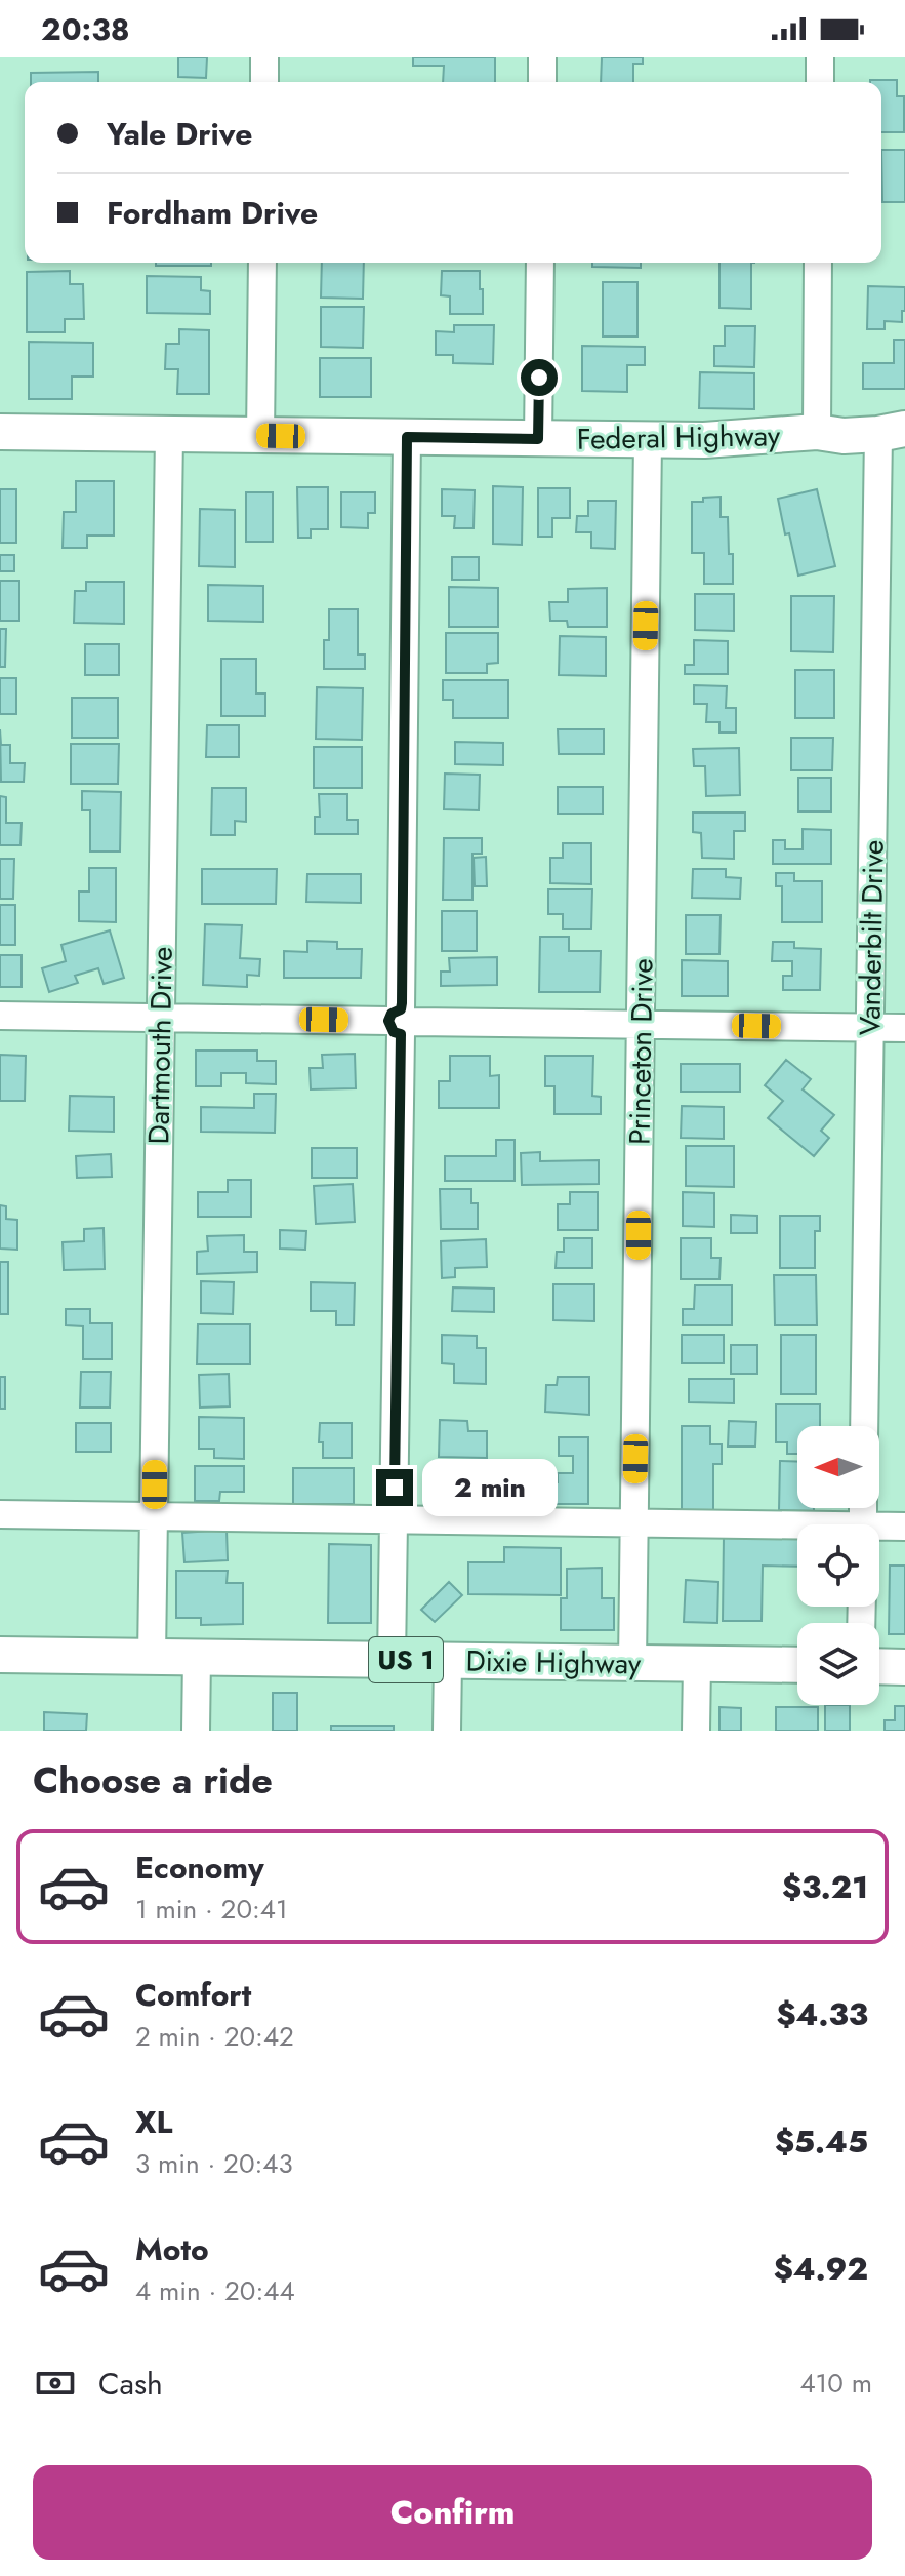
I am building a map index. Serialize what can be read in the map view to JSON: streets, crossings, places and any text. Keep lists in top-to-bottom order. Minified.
{"streets":{"main road":["Federal Highway","US 1","Dixie Highway"],"street":["Vanderbilt Drive","Dartmouth Drive","Princeton Drive"]},"crossings":[["Federal Highway","Vanderbilt Drive"],["Federal Highway","Dartmouth Drive"],["Federal Highway","Princeton Drive"],["Dartmouth Drive","Dixie Highway"],["Princeton Drive","Dixie Highway"]],"north":"left","page":{"status":"20:38","banner":["Yale Drive","Fordham Drive"],"bubble":"2 min","heading":"Choose a ride","list":[{"name":"Economy","note":"1 min · 20:41","value":"$3.21"},{"name":"Comfort","note":"2 min · 20:42","value":"$4.33"},{"name":"XL","note":"3 min · 20:43","value":"$5.45"},{"name":"Moto","note":"4 min · 20:44","value":"$4.92"}],"pay":["Cash","410 m"],"buttons":"Confirm"}}
